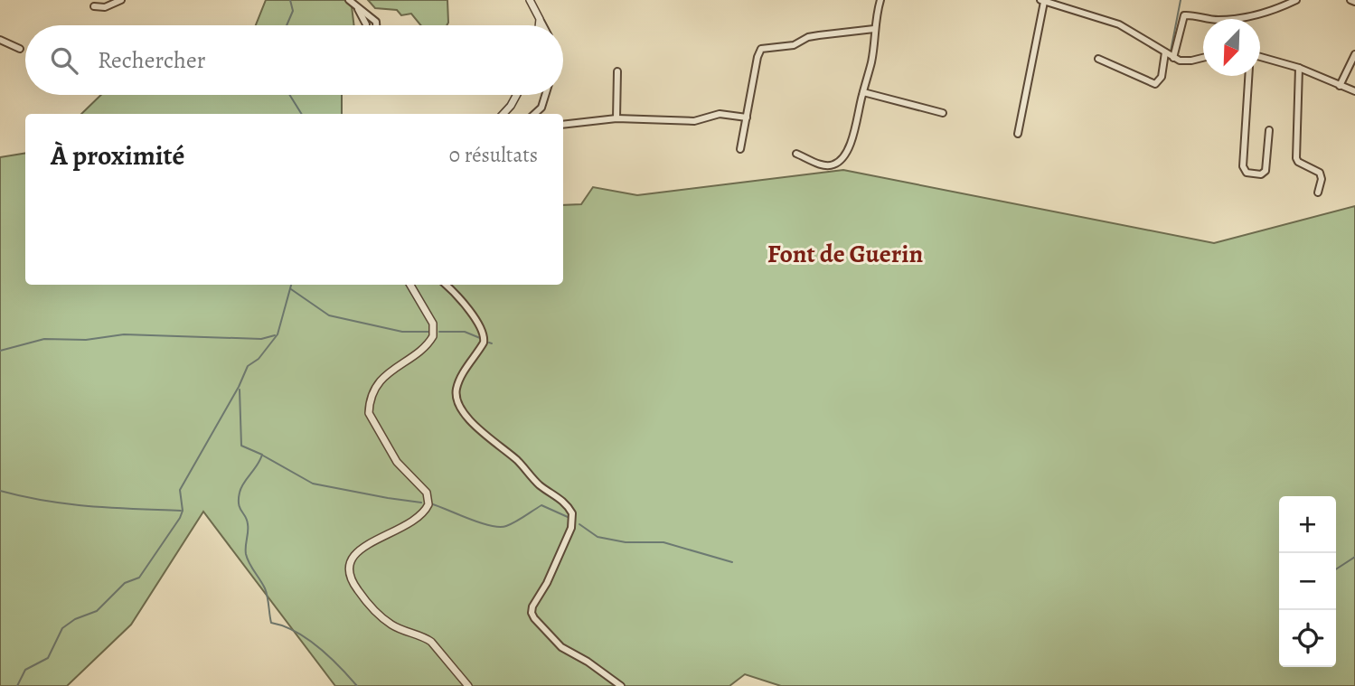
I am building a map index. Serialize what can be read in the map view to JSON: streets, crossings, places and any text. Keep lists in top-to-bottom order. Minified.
{"districts":["Font de Guerin"],"north":"bottom left","page":{"search":"Rechercher","heading":["À proximité","0 résultats"],"map_buttons":["+","−"]}}
